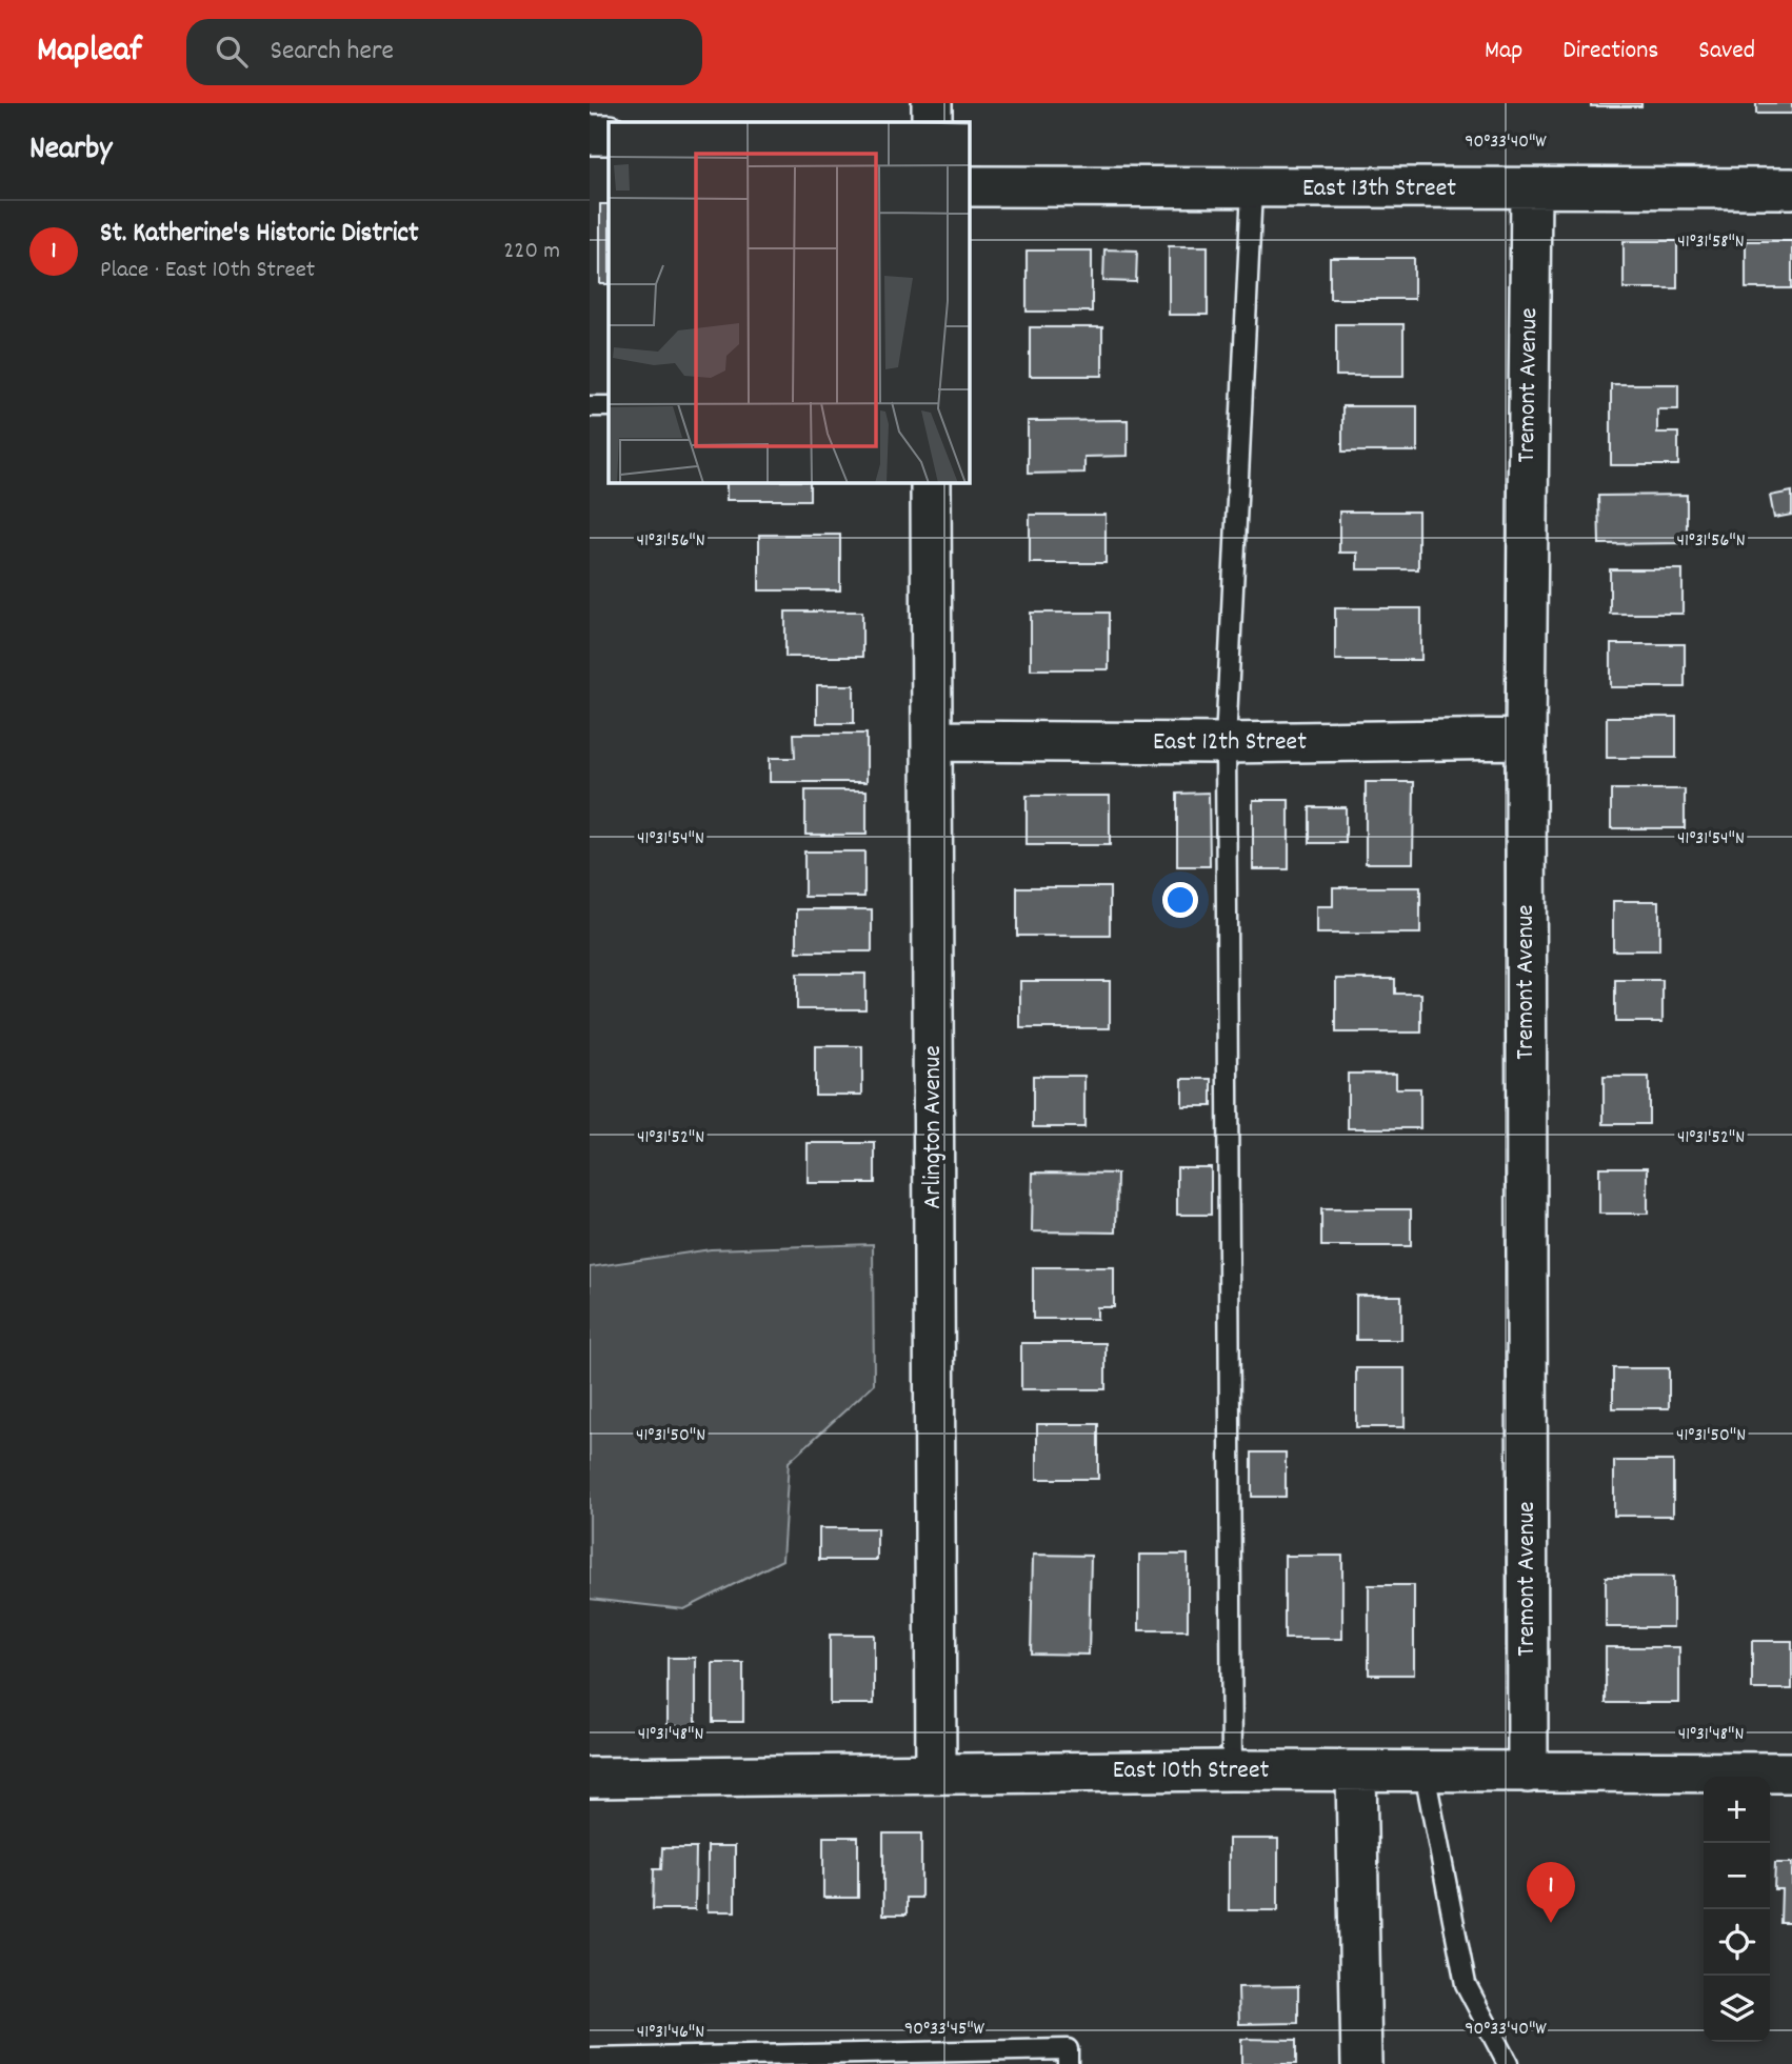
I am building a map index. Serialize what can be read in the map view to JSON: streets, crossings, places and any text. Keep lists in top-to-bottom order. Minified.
{"streets":{"street":["East 13th Street","Tremont Avenue","East 12th Street","Arlington Avenue","East 10th Street"]},"crossings":[["East 13th Street","Tremont Avenue"],["Tremont Avenue","East 12th Street"],["Tremont Avenue","East 10th Street"],["East 12th Street","Arlington Avenue"],["Arlington Avenue","East 10th Street"]],"page":{"header":"Mapleaf","search":"Search here","nav":["Map","Directions","Saved"],"heading":"Nearby","list":[{"mark":"1","name":"St. Katherine's Historic District","note":"Place · East 10th Street","value":"220 m"}],"map_buttons":["+","−"],"pins":"1"},"coordinates":["90°33'40\"W","41°31'58\"N","41°31'56\"N","41°31'54\"N","41°31'52\"N","41°31'50\"N","41°31'48\"N","90°33'45\"W","41°31'46\"N"]}
